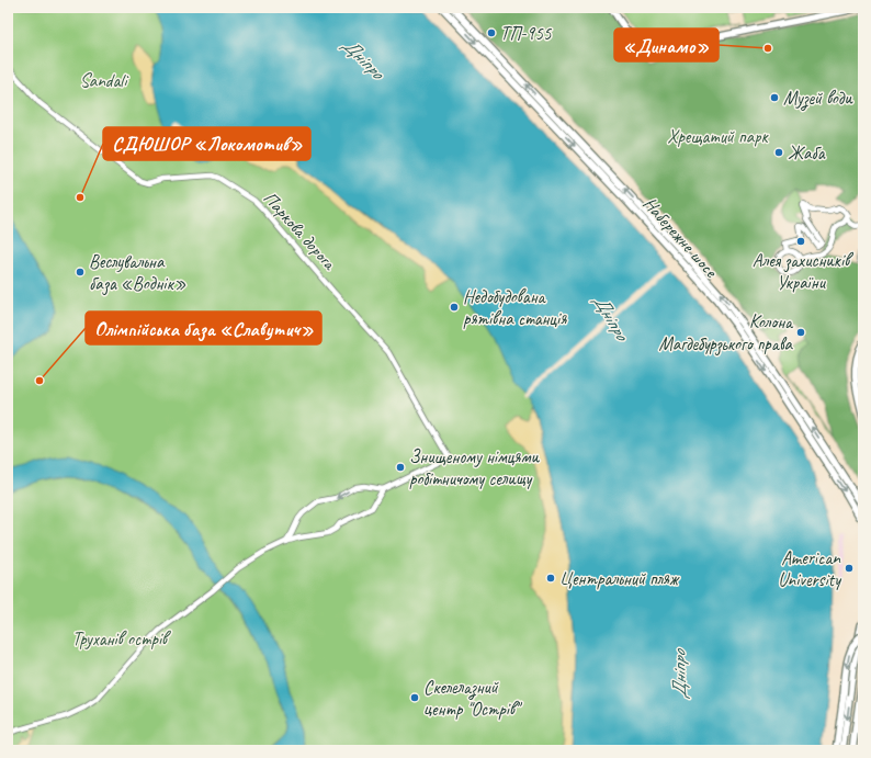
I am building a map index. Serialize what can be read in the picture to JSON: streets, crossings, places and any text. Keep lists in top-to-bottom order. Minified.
{"streets":{"main road":["Набережне шосе"],"street":["Паркова дорога"]},"water":["Дніпро"],"parks":["Sandali","Хрещатий парк","Труханів острів"],"places":["ТП-955","«Динамо»","Музей води","Жаба","СДЮШОР «Локомотив»","Алея захисників України","Веслувальна база «Воднік»","Недобудована рятівна станція","Колона Магдебурзького права","Олімпійська база «Славутич»","Знищеному німцями робітничому селищу","American University","Центральний пляж","Скелелазний центр \"Острів\""]}
